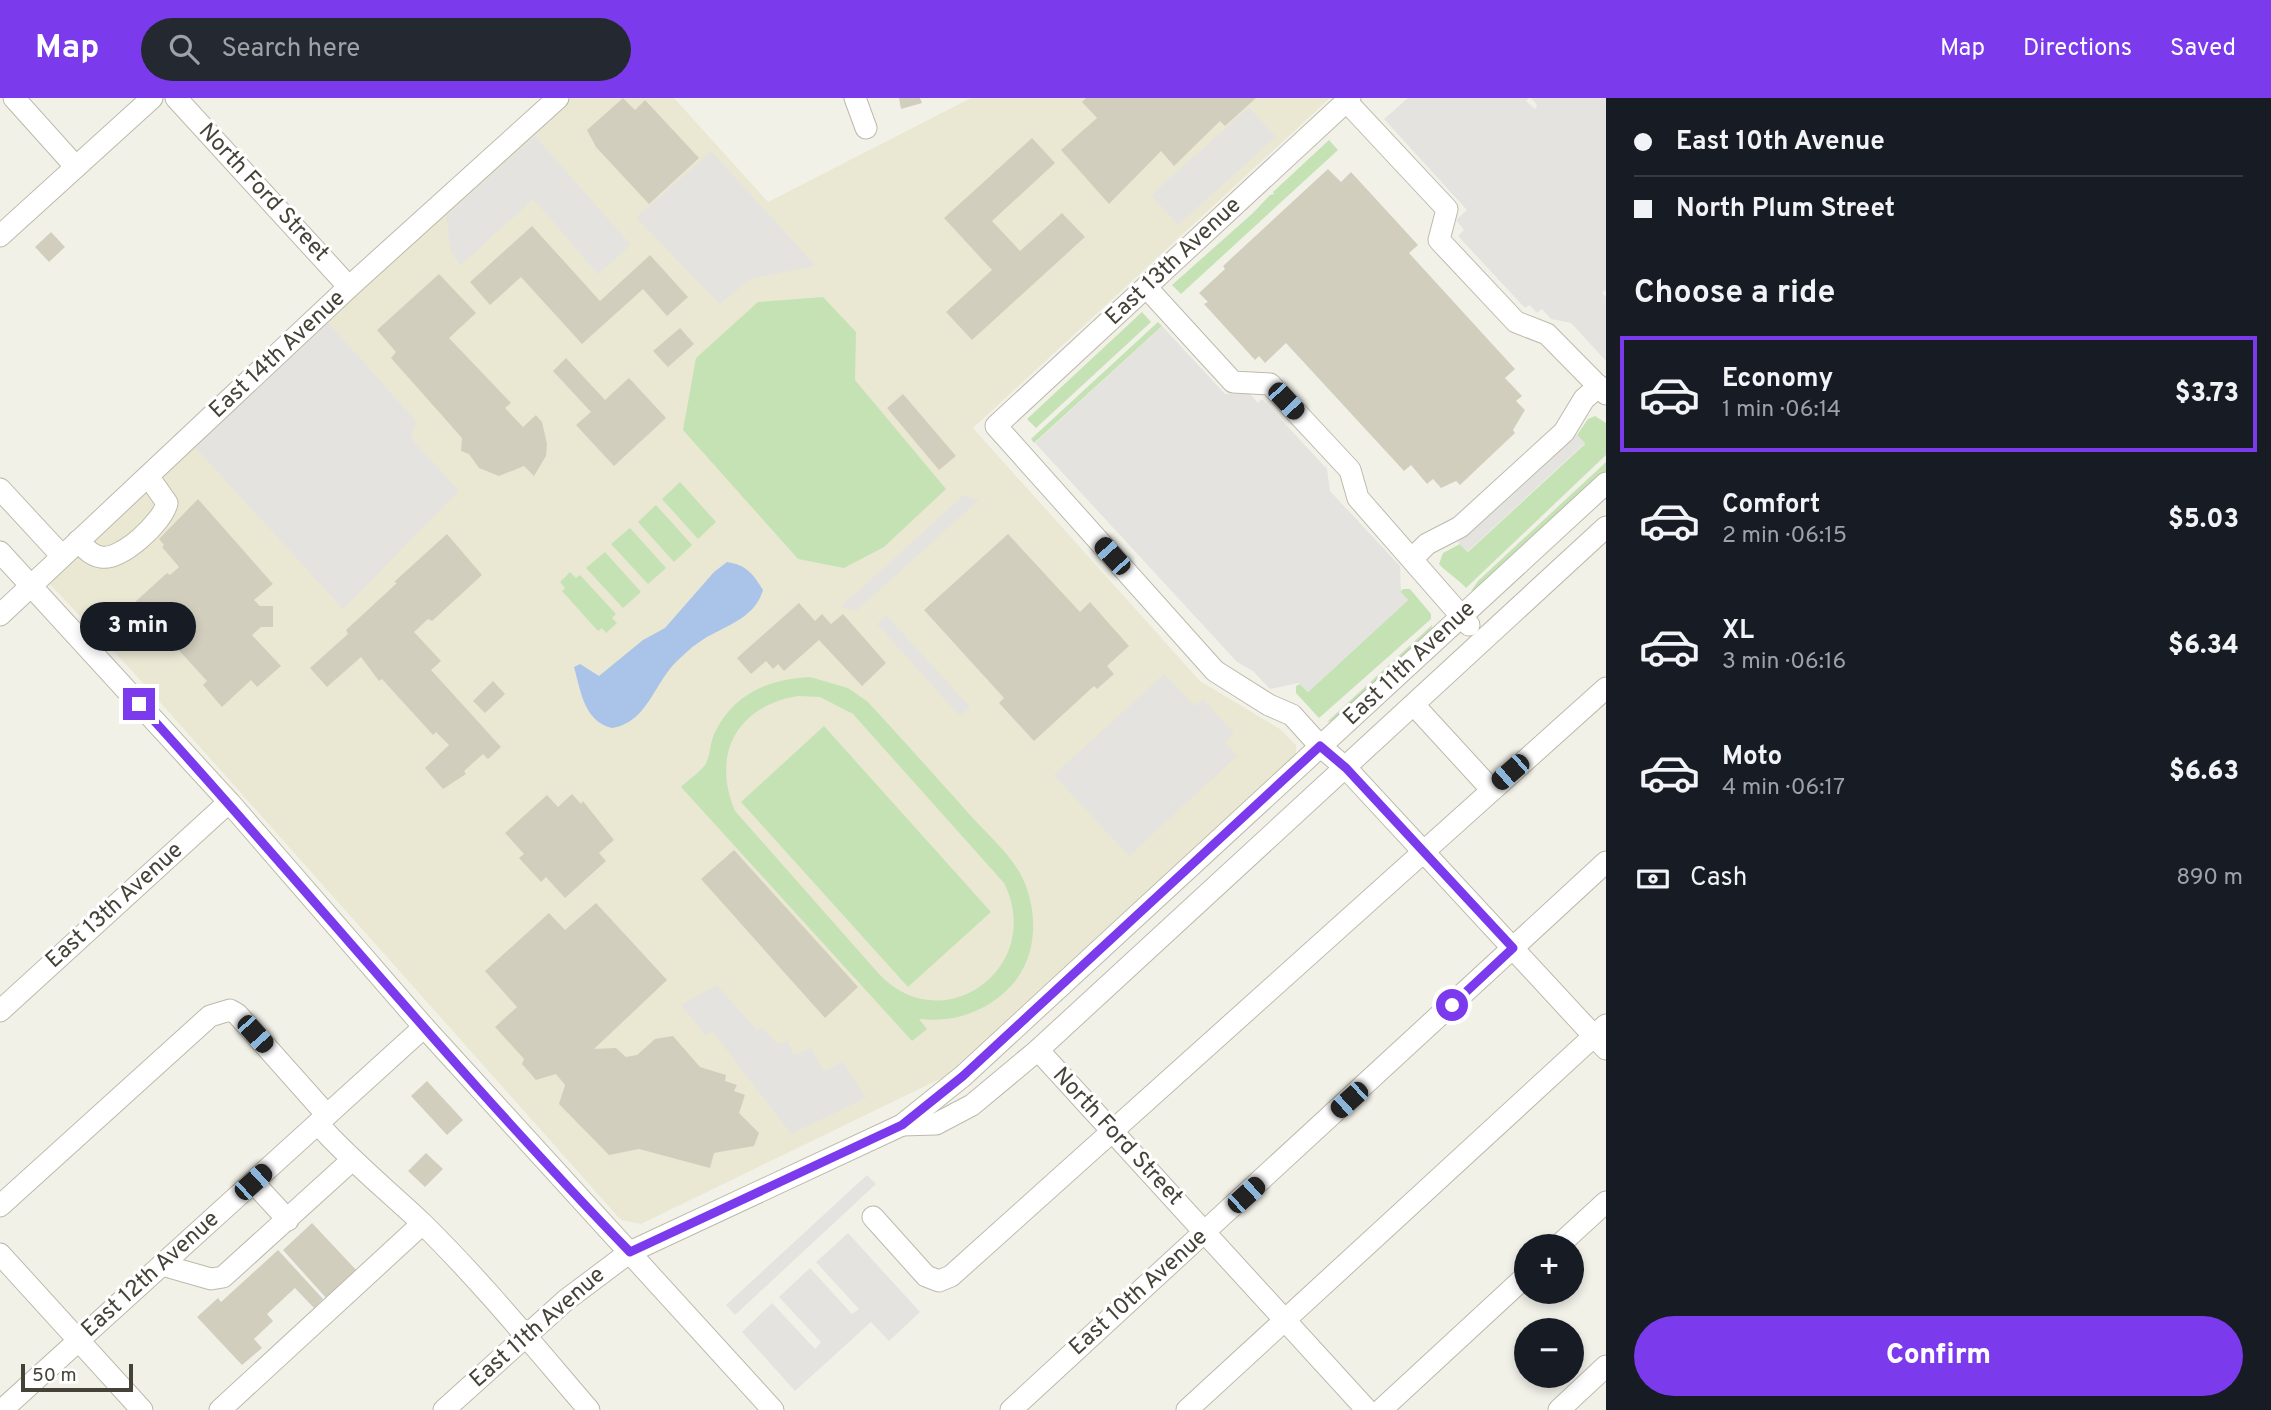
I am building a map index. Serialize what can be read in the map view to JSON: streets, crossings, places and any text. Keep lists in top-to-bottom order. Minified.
{"streets":{"street":["North Ford Street","East 13th Avenue","East 14th Avenue","East 11th Avenue","East 12th Avenue","East 10th Avenue"]},"crossings":[["North Ford Street","East 14th Avenue"],["North Ford Street","East 11th Avenue"],["North Ford Street","East 10th Avenue"],["East 13th Avenue","East 11th Avenue"]],"scale_bar":"50 m","page":{"header":"Map","search":"Search here","nav":["Map","Directions","Saved"],"banner":["East 10th Avenue","North Plum Street"],"heading":"Choose a ride","list":[{"name":"Economy","note":"1 min · 06:14","value":"$3.73"},{"name":"Comfort","note":"2 min · 06:15","value":"$5.03"},{"name":"XL","note":"3 min · 06:16","value":"$6.34"},{"name":"Moto","note":"4 min · 06:17","value":"$6.63"}],"bubble":"3 min","pay":["Cash","890 m"],"map_buttons":["+","−"],"buttons":"Confirm","scale":"50 m"}}
